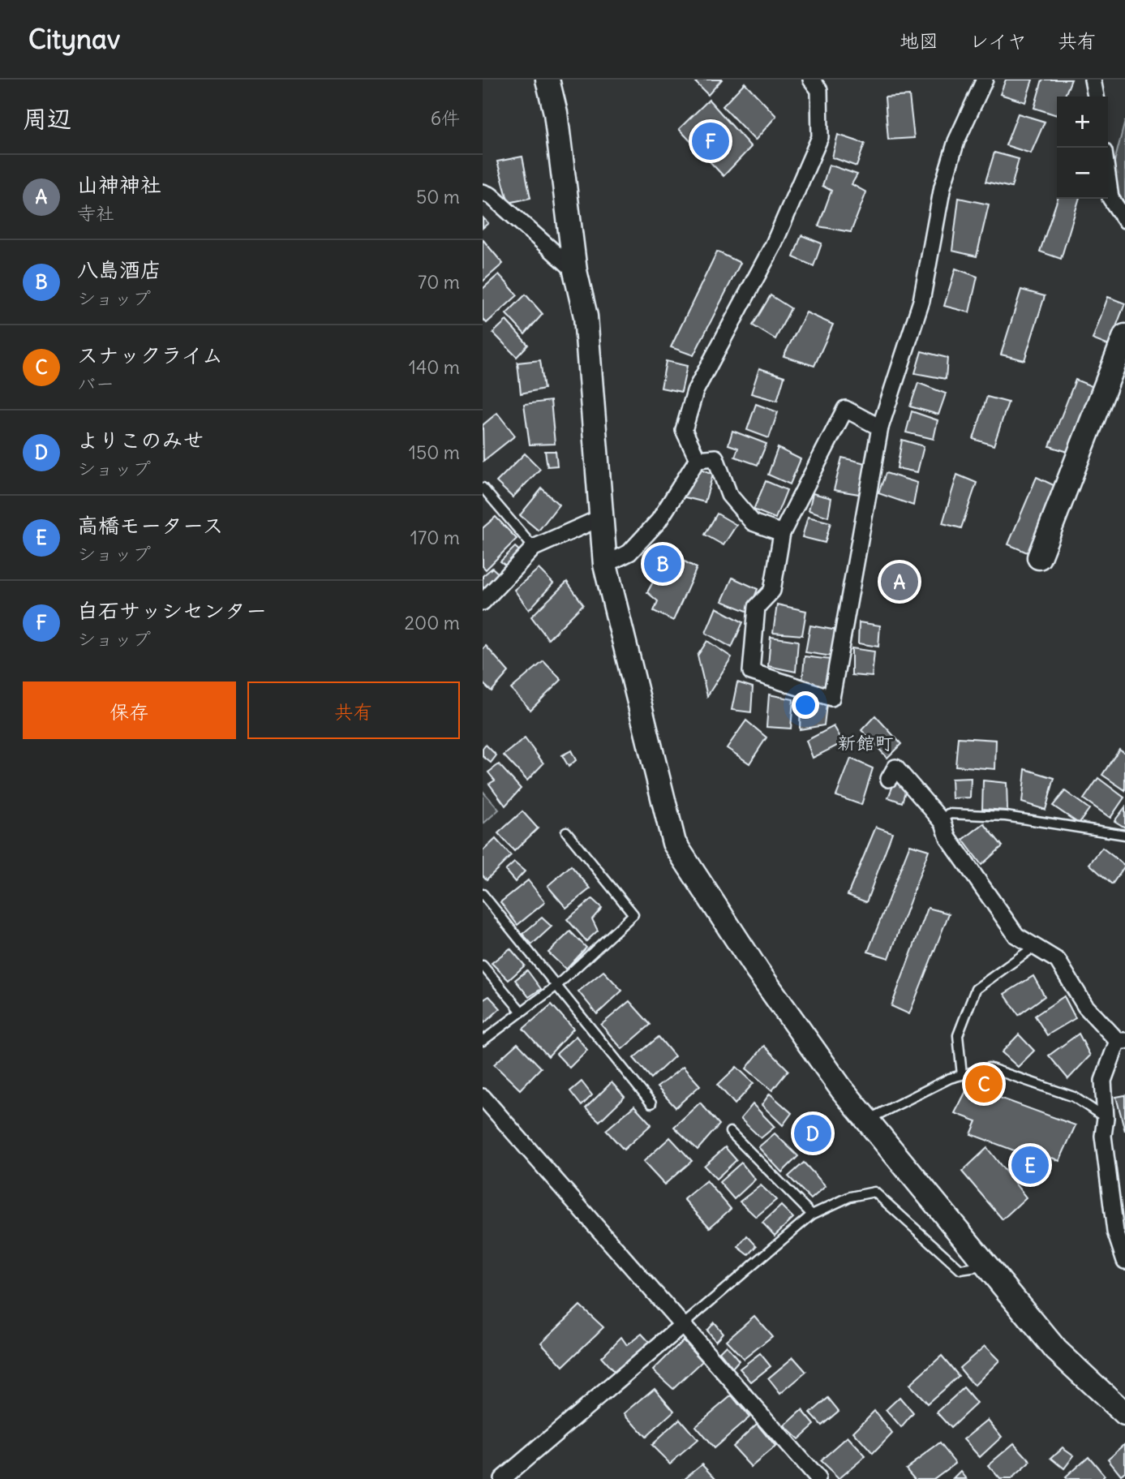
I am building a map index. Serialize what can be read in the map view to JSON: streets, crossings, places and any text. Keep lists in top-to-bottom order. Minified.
{"districts":["新館町"],"page":{"header":"Citynav","nav":["地図","レイヤ","共有"],"heading":["周辺","6件"],"map_buttons":["+","−"],"pins":["F","B","A","C","D","E"],"list":[{"mark":"A","name":"山神神社","note":"寺社","value":"50 m"},{"mark":"B","name":"八島酒店","note":"ショップ","value":"70 m"},{"mark":"C","name":"スナックライム","note":"バー","value":"140 m"},{"mark":"D","name":"よりこのみせ","note":"ショップ","value":"150 m"},{"mark":"E","name":"高橋モータース","note":"ショップ","value":"170 m"},{"mark":"F","name":"白石サッシセンター","note":"ショップ","value":"200 m"}],"buttons":["保存","共有"]}}
